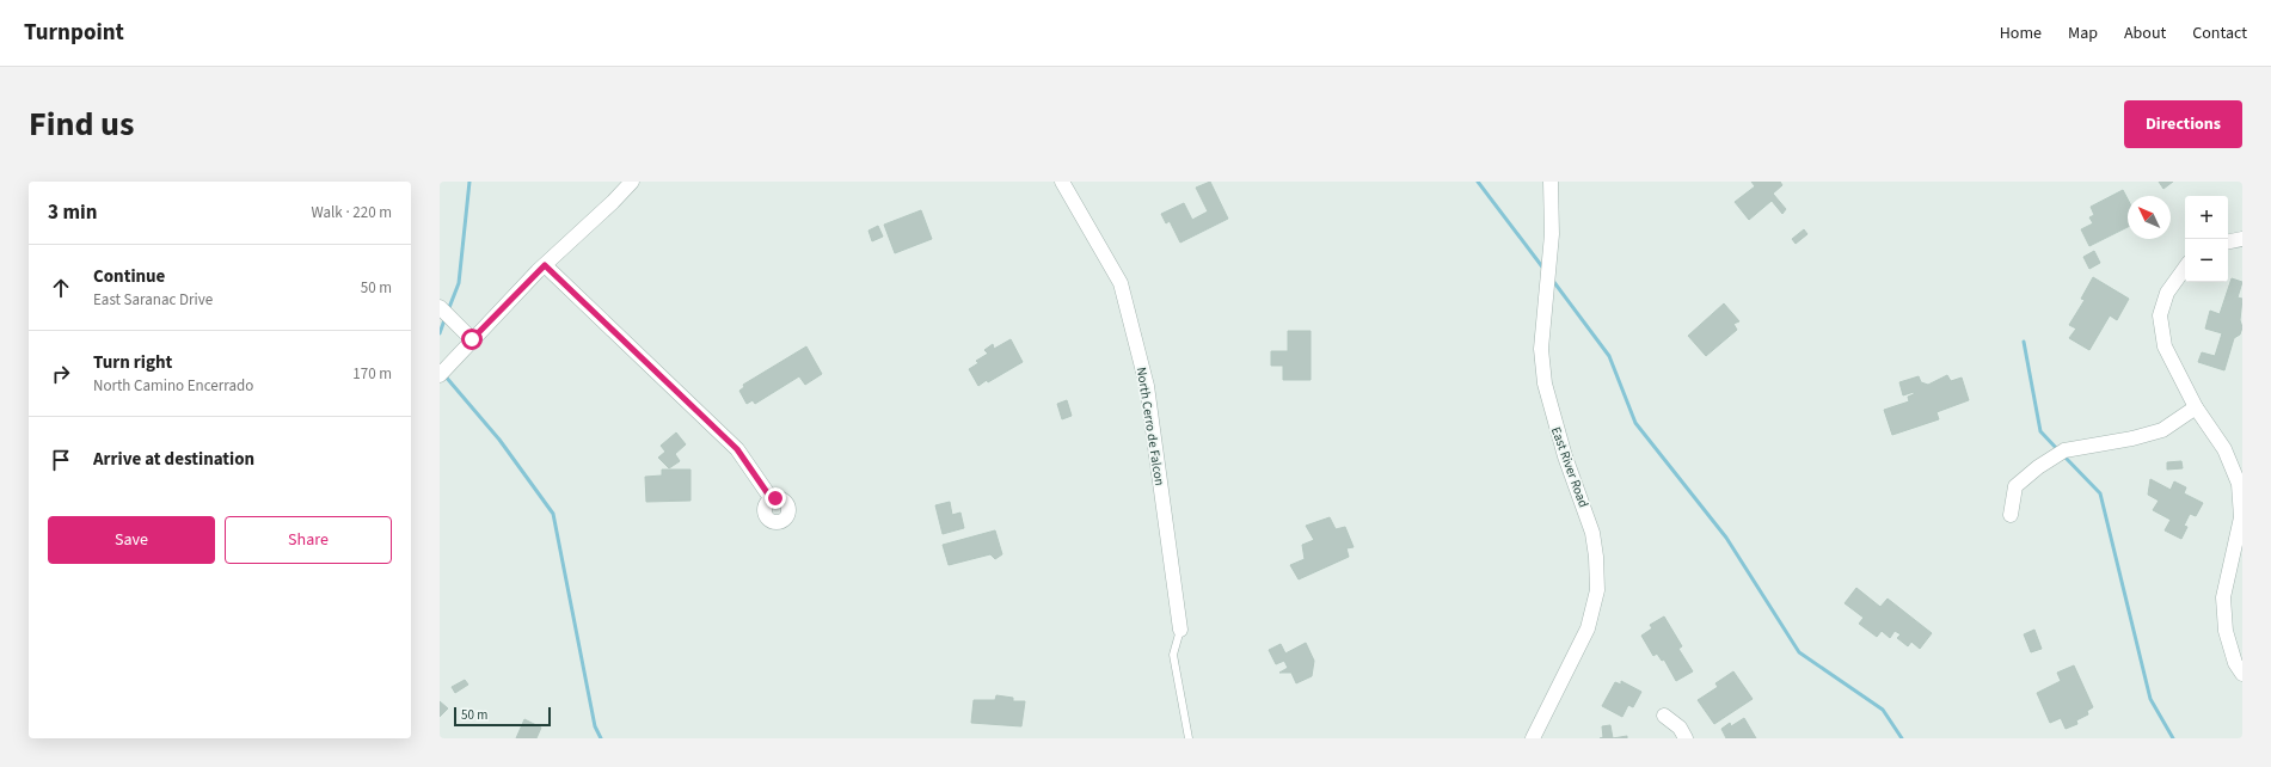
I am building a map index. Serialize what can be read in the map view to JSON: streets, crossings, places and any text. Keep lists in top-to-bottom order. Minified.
{"streets":{"street":["North Cerro de Falcon","East River Road"]},"scale_bar":"50 m","north":"top left","page":{"header":"Turnpoint","nav":["Home","Map","About","Contact"],"title":"Find us","buttons":["Directions",["Save","Share"]],"heading":["3 min","Walk · 220 m"],"map_buttons":["+","−"],"list":[["Continue","East Saranac Drive","50 m"],["Turn right","North Camino Encerrado","170 m"],"Arrive at destination"],"scale":"50 m"}}
